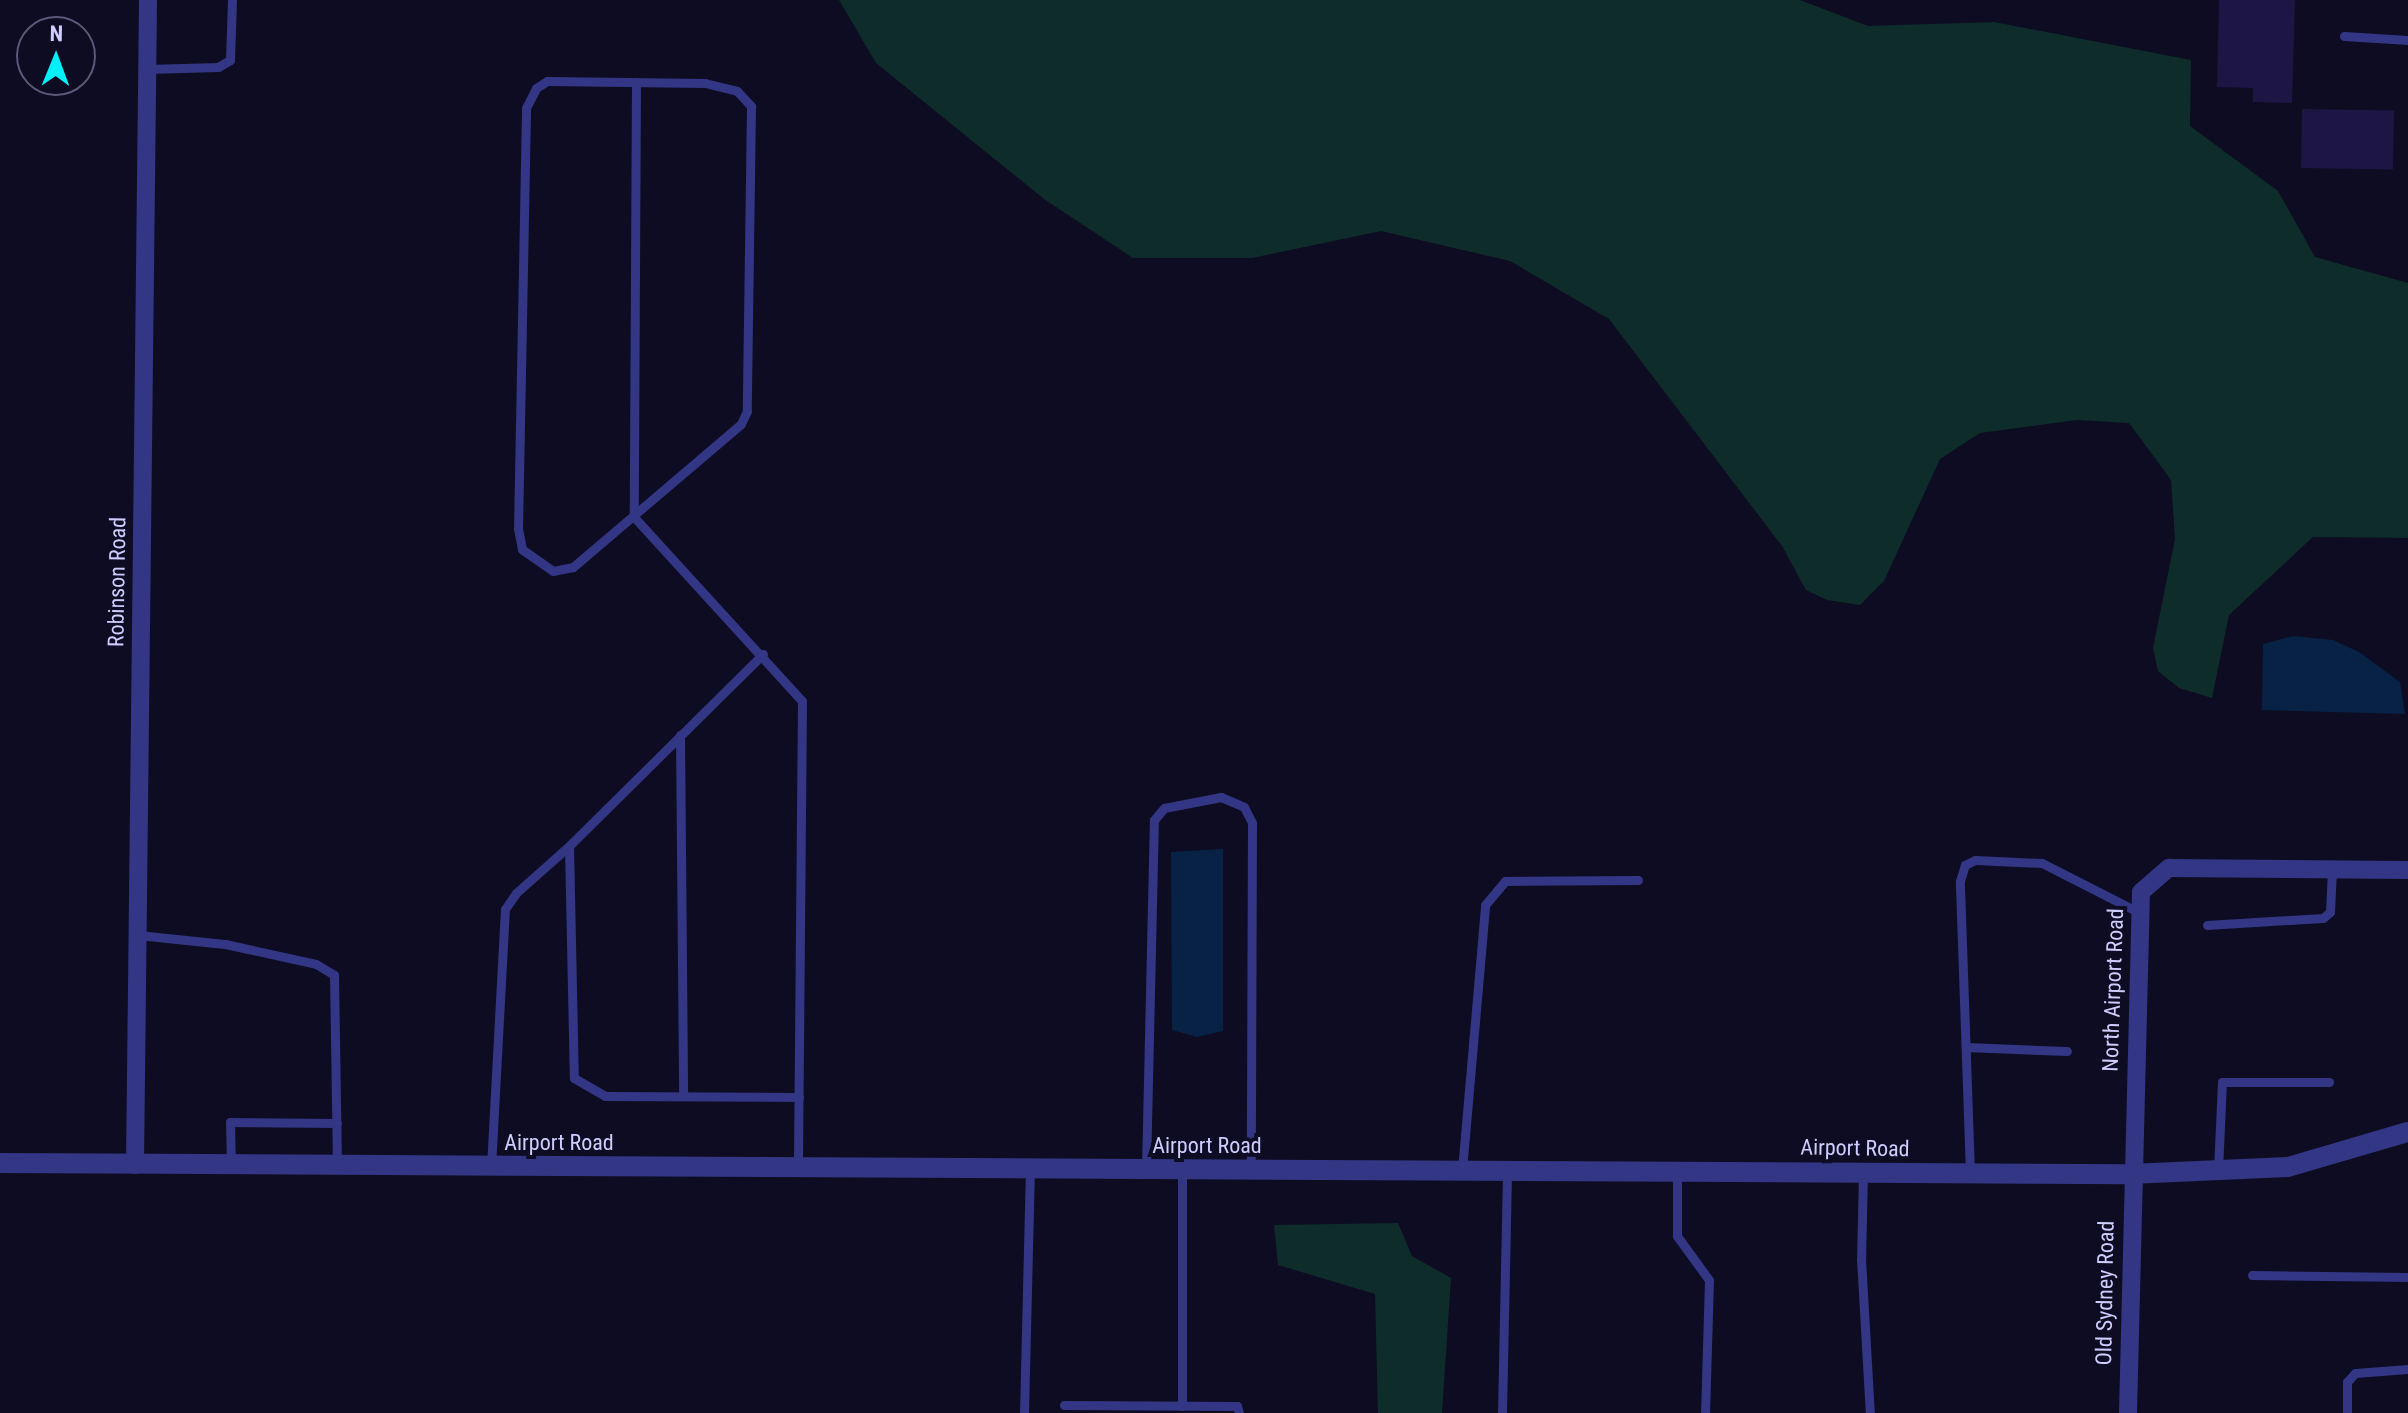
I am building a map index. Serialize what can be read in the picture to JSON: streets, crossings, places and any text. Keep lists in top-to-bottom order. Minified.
{"streets":{"street":["Robinson Road","North Airport Road","Airport Road","Old Sydney Road"]},"crossings":[["Robinson Road","Airport Road"],["North Airport Road","Airport Road"],["North Airport Road","Old Sydney Road"],["Airport Road","Old Sydney Road"]],"north":"top"}
